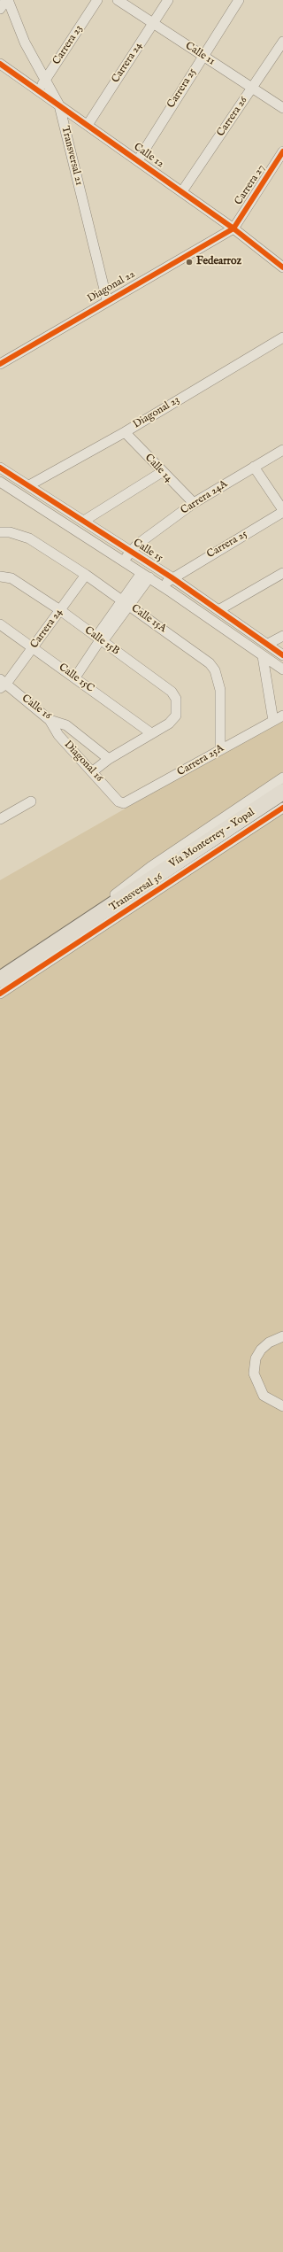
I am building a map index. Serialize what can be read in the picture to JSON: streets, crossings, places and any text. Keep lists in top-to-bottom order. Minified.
{"streets":{"highway":["Vía Monterrey - Yopal"],"street":["Carrera 23","Calle 11","Carrera 24","Carrera 25","Carrera 26","Transversal 21","Calle 12","Carrera 27","Diagonal 22","Diagonal 23","Calle 14","Carrera 24A","Calle 15","Calle 15A","Calle 15B","Calle 15C","Calle 16","Carrera 25A","Diagonal 16","Transversal 36"]},"crossings":[["Carrera 23","Transversal 21"],["Carrera 23","Calle 12"],["Calle 11","Carrera 24"],["Calle 11","Carrera 25"],["Calle 11","Carrera 26"],["Carrera 24","Calle 12"],["Carrera 24","Calle 15A"],["Carrera 24","Calle 15B"],["Carrera 24","Calle 15C"],["Carrera 24","Calle 16"],["Carrera 25","Calle 12"],["Carrera 25","Calle 15"],["Carrera 26","Calle 12"],["Transversal 21","Calle 12"],["Transversal 21","Diagonal 22"],["Calle 12","Carrera 27"],["Calle 12","Diagonal 22"],["Carrera 27","Diagonal 22"],["Diagonal 23","Calle 14"],["Diagonal 23","Calle 15"],["Calle 14","Carrera 24A"],["Carrera 24A","Calle 15"],["Calle 15A","Carrera 25A"],["Calle 15B","Calle 15C"],["Calle 16","Diagonal 16"],["Carrera 25A","Diagonal 16"],["Vía Monterrey - Yopal","Transversal 36"]],"places":["Fedearroz"]}
